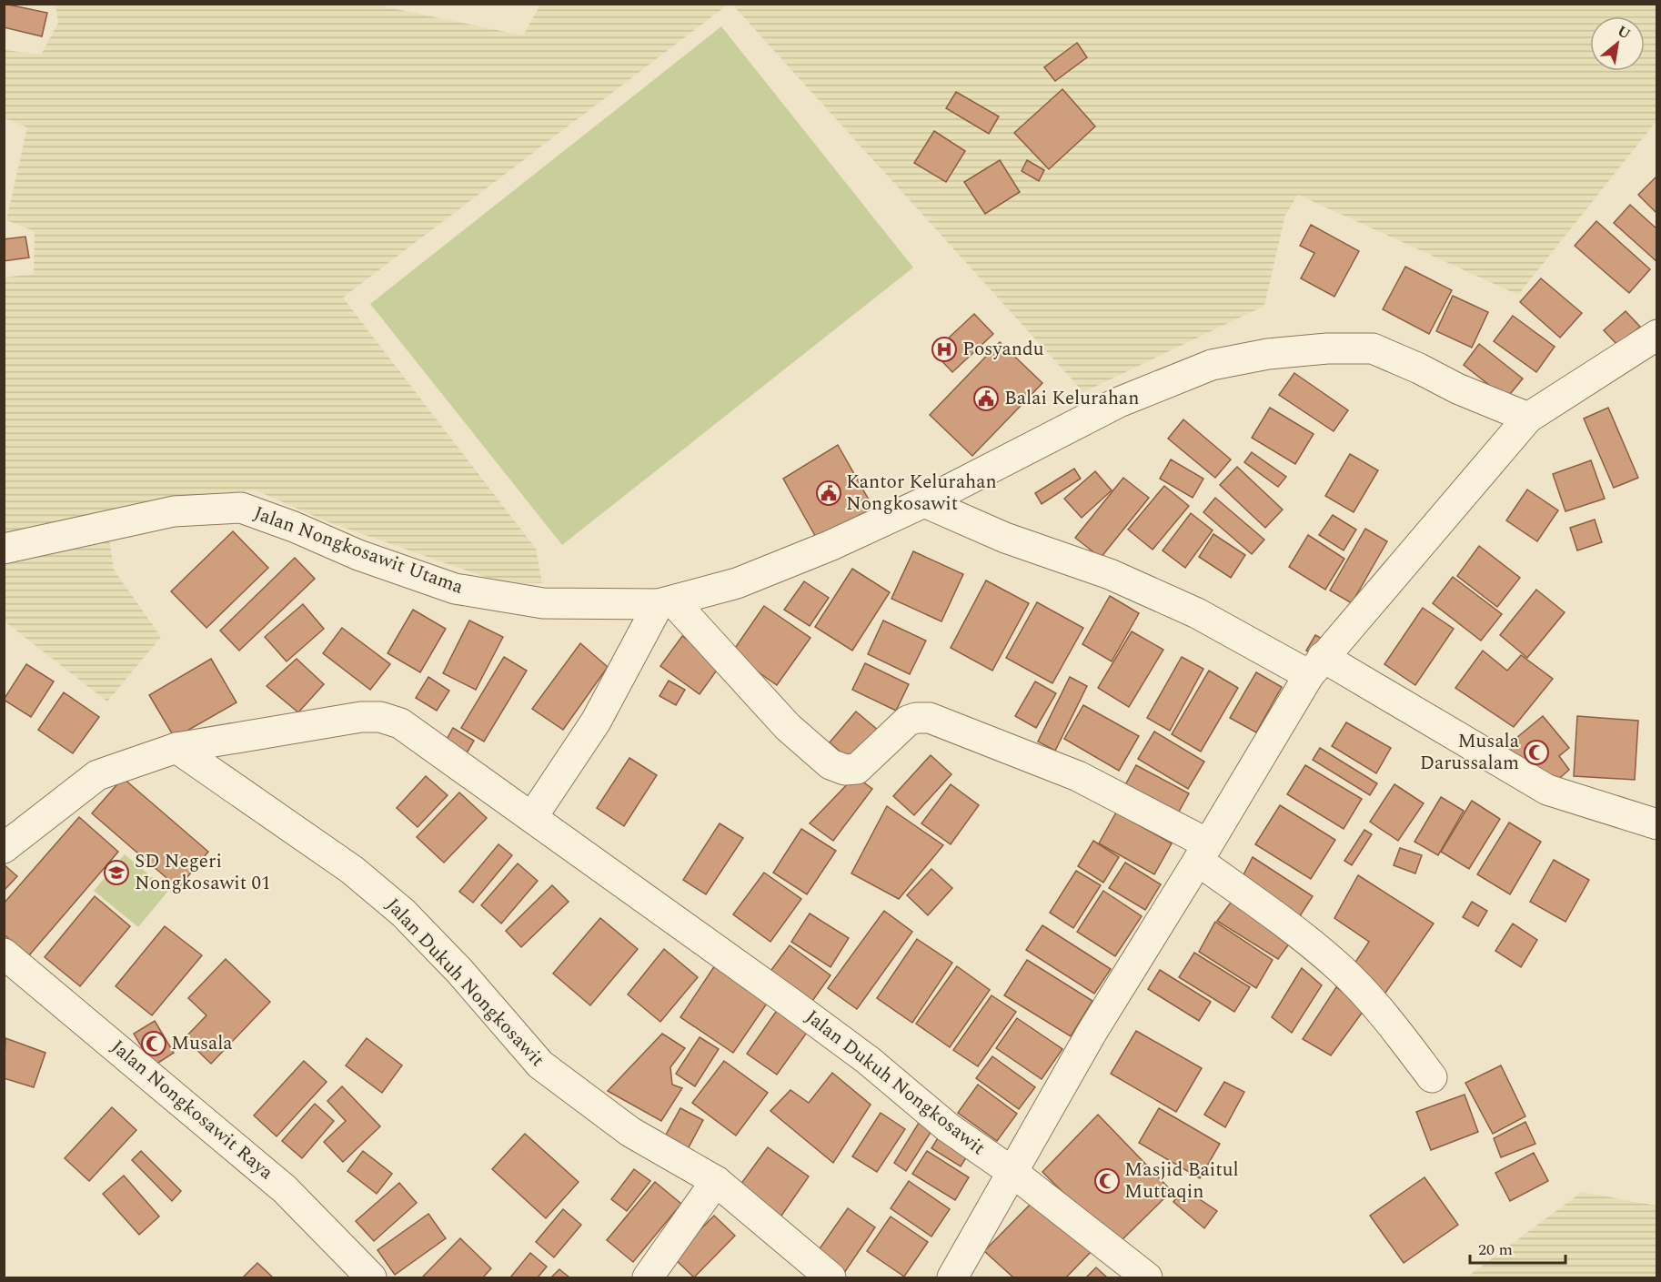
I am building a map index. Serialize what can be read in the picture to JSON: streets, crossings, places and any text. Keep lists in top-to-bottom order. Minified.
{"streets":{"street":["Jalan Nongkosawit Utama","Jalan Dukuh Nongkosawit","Jalan Nongkosawit Raya"]},"places":{"hospital":["Posyandu"],"public building":["Balai Kelurahan","Kantor Kelurahan Nongkosawit"],"mosque":["Musala Darussalam","Musala","Masjid Baitul Muttaqin"],"school or university":["SD Negeri Nongkosawit 01"]},"scale_bar":"20 m","north":"top right"}
